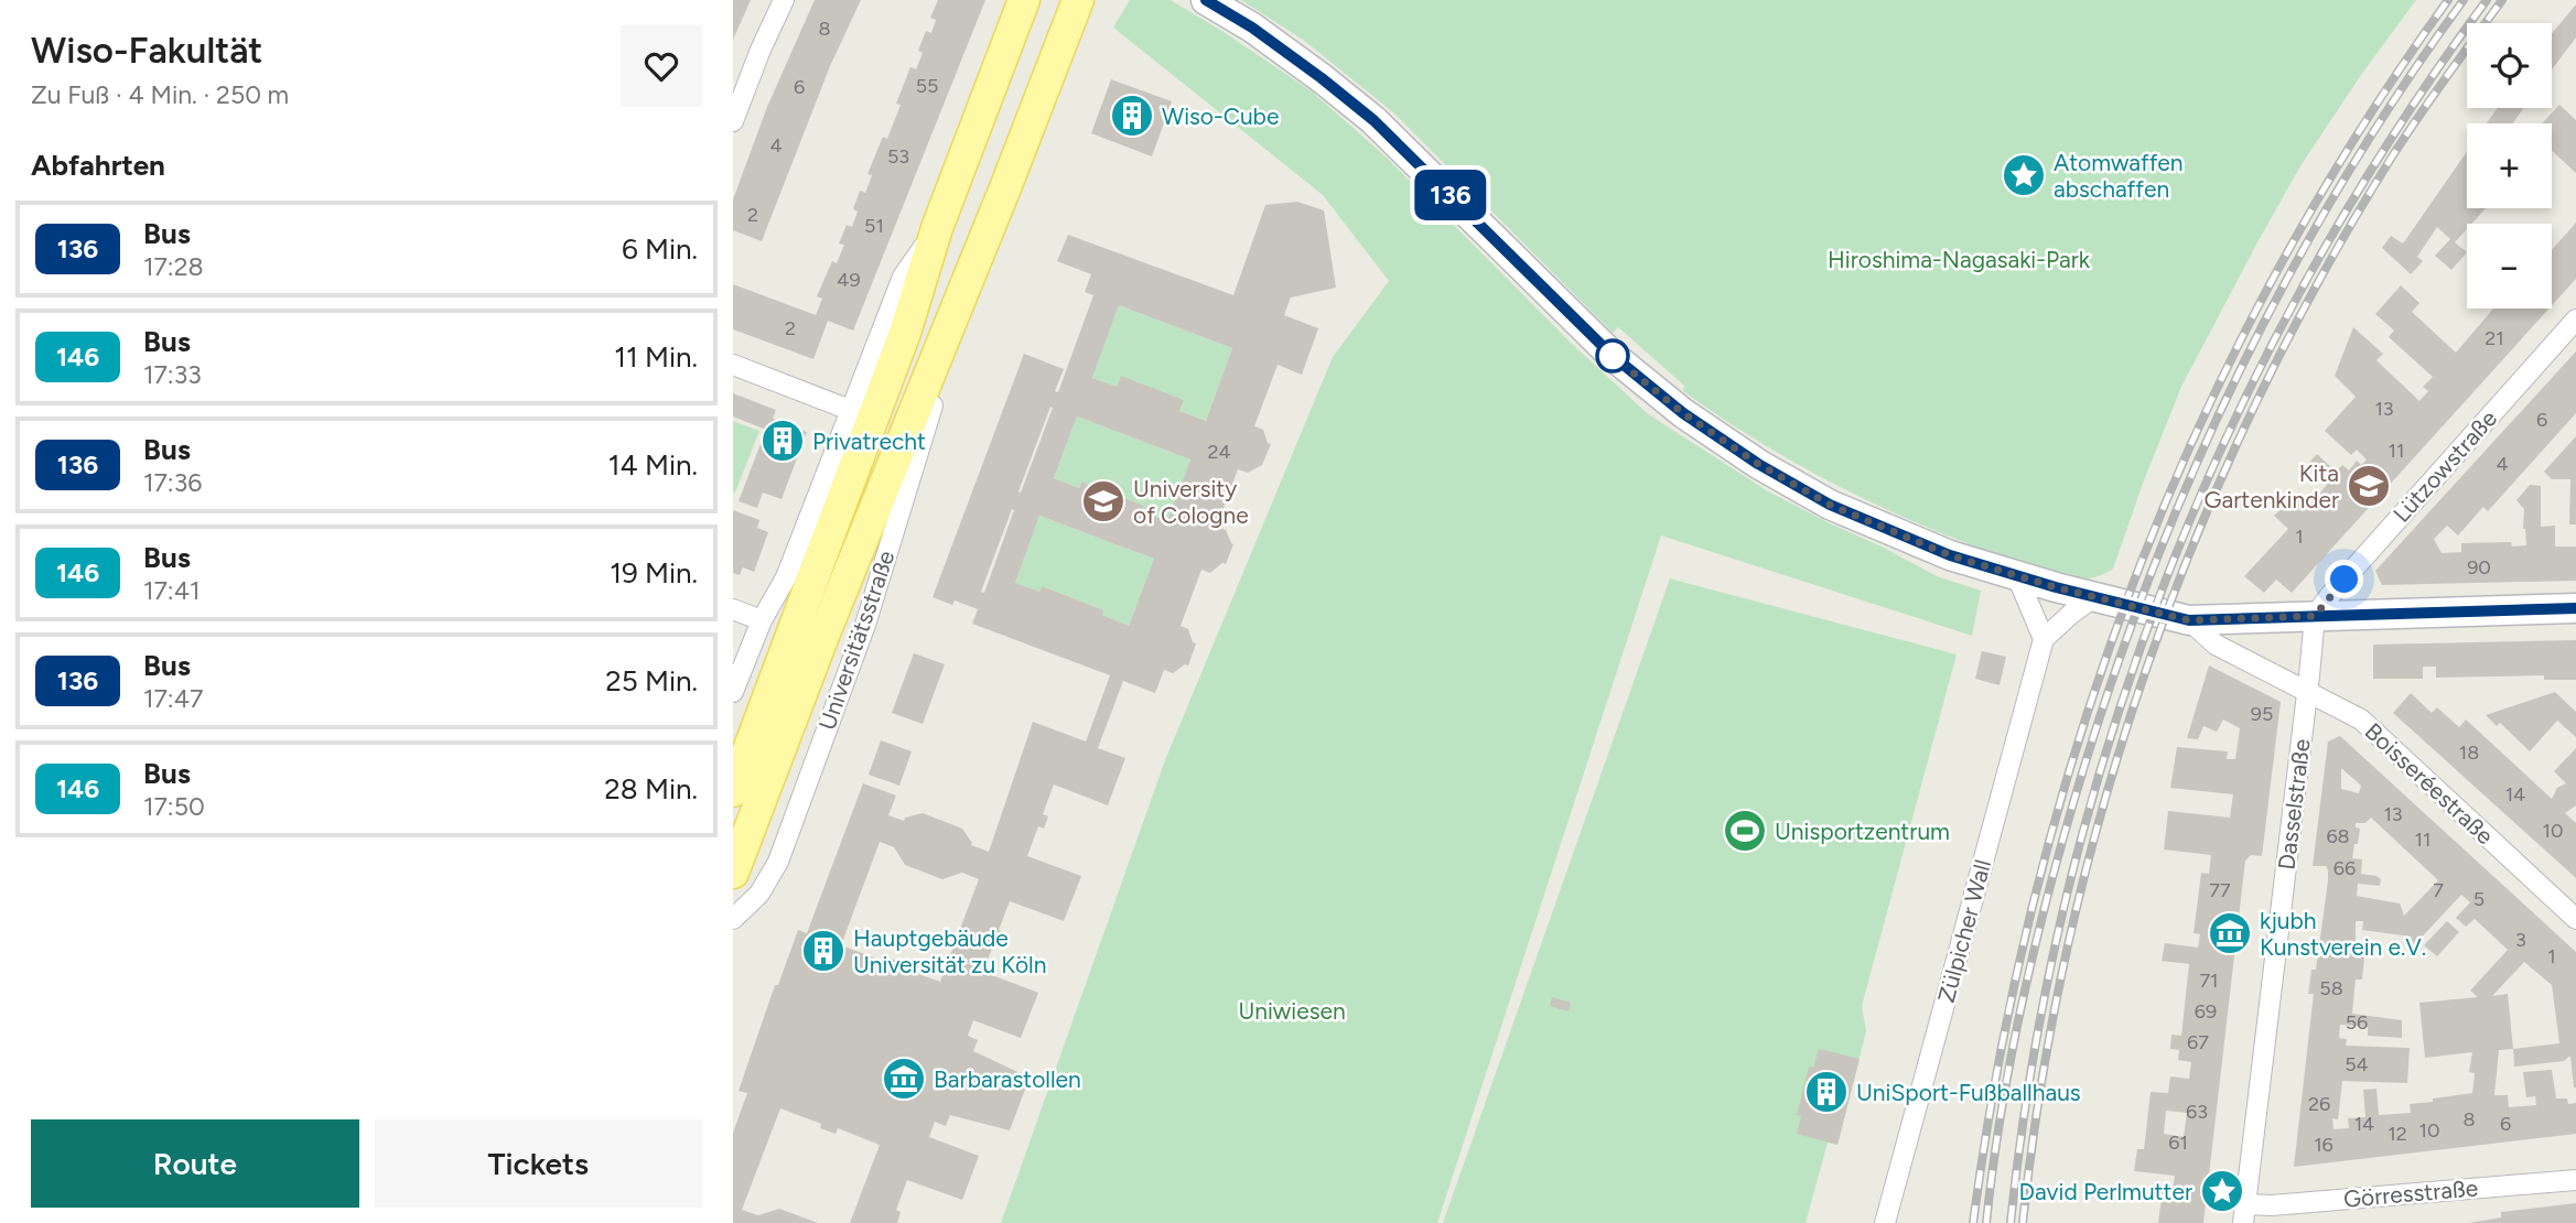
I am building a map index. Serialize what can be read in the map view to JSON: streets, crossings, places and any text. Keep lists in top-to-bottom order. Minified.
{"streets":{"main road":["Universitätsstraße"],"street":["Lützowstraße","Boisseréestraße","Dasselstraße","Zülpicher Wall","Görresstraße"]},"crossings":[["Lützowstraße","Dasselstraße"],["Boisseréestraße","Dasselstraße"],["Dasselstraße","Görresstraße"]],"parks":["Hiroshima-Nagasaki-Park","Uniwiesen"],"places":{"building":["Wiso-Cube","Privatrecht","Hauptgebäude Universität zu Köln","UniSport-Fußballhaus"],"place":["Atomwaffen abschaffen","David Perlmutter"],"school or university":["Kita Gartenkinder","University of Cologne"],"sports":["Unisportzentrum"],"museum":["kjubh Kunstverein e.V.","Barbarastollen"]},"lines":["bus line 136"],"house_numbers":["8","55","6","4","53","2","51","49","2","21","13","6","11","24","4","1","90","95","18","14","13","10","68","11","66","77","7","5","3","1","71","58","69","56","67","54","26","63","8","14","6","10","12","61","16"],"page":{"heading":[["Wiso-Fakultät","Zu Fuß · 4 Min. · 250 m"],"Abfahrten"],"on_map":"136","map_buttons":["+","−"],"list":[{"mark":"136","name":"Bus","note":"17:28","value":"6 Min."},{"mark":"146","name":"Bus","note":"17:33","value":"11 Min."},{"mark":"136","name":"Bus","note":"17:36","value":"14 Min."},{"mark":"146","name":"Bus","note":"17:41","value":"19 Min."},{"mark":"136","name":"Bus","note":"17:47","value":"25 Min."},{"mark":"146","name":"Bus","note":"17:50","value":"28 Min."}],"buttons":["Route","Tickets"]}}
